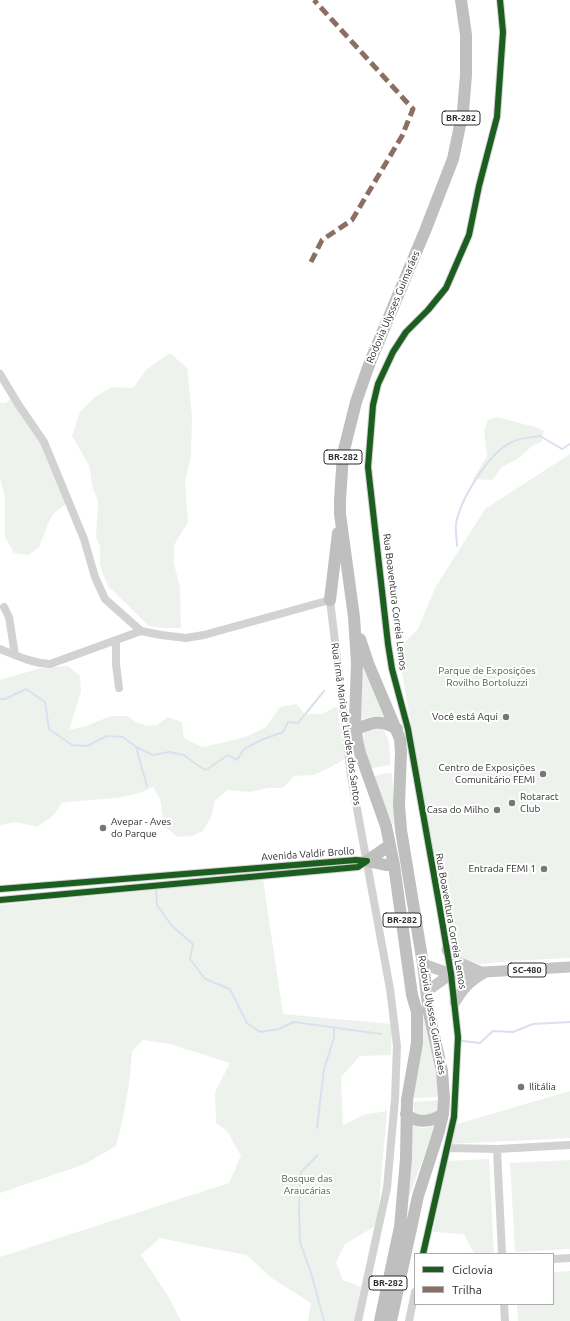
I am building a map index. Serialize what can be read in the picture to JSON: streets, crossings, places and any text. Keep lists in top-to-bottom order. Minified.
{"streets":{"highway":["BR-282","Rodovia Ulysses Guimarães"],"main road":["SC-480"],"street":["Rua Boaventura Correia Lemos","Rua Irmã Maria de Lurdes dos Santos","Avenida Valdir Brollo"]},"crossings":[["Rodovia Ulysses Guimarães","SC-480"],["Rua Boaventura Correia Lemos","SC-480"],["Rua Irmã Maria de Lurdes dos Santos","Avenida Valdir Brollo"]],"parks":["Parque de Exposições Rovilho Bortoluzzi","Bosque das Araucárias"],"places":["Você está Aqui","Centro de Exposições Comunitário FEMI","Rotaract Club","Casa do Milho","Avepar - Aves do Parque","Entrada FEMI 1","Ilitália"],"legend":["Ciclovia","Trilha"]}
